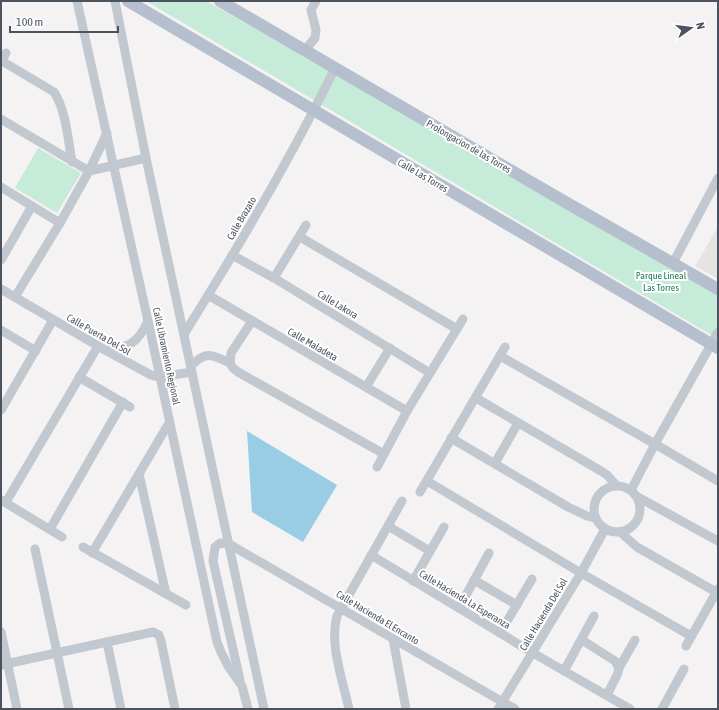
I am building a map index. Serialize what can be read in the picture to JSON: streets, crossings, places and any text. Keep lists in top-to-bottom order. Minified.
{"streets":{"main road":["Prolongacion de las Torres","Calle Las Torres"],"street":["Calle Brazato","Calle Lakora","Calle Puerta Del Sol","Calle Maladeta","Calle Libramiento Regional","Calle Hacienda La Esperanza","Calle Hacienda Del Sol","Calle Hacienda El Encanto"]},"crossings":[["Prolongacion de las Torres","Calle Brazato"],["Calle Las Torres","Calle Brazato"],["Calle Brazato","Calle Lakora"],["Calle Brazato","Calle Maladeta"],["Calle Brazato","Calle Libramiento Regional"],["Calle Puerta Del Sol","Calle Libramiento Regional"],["Calle Libramiento Regional","Calle Hacienda El Encanto"],["Calle Hacienda La Esperanza","Calle Hacienda Del Sol"],["Calle Hacienda Del Sol","Calle Hacienda El Encanto"]],"parks":["Parque Lineal Las Torres"],"scale_bar":"100 m","north":"right"}
